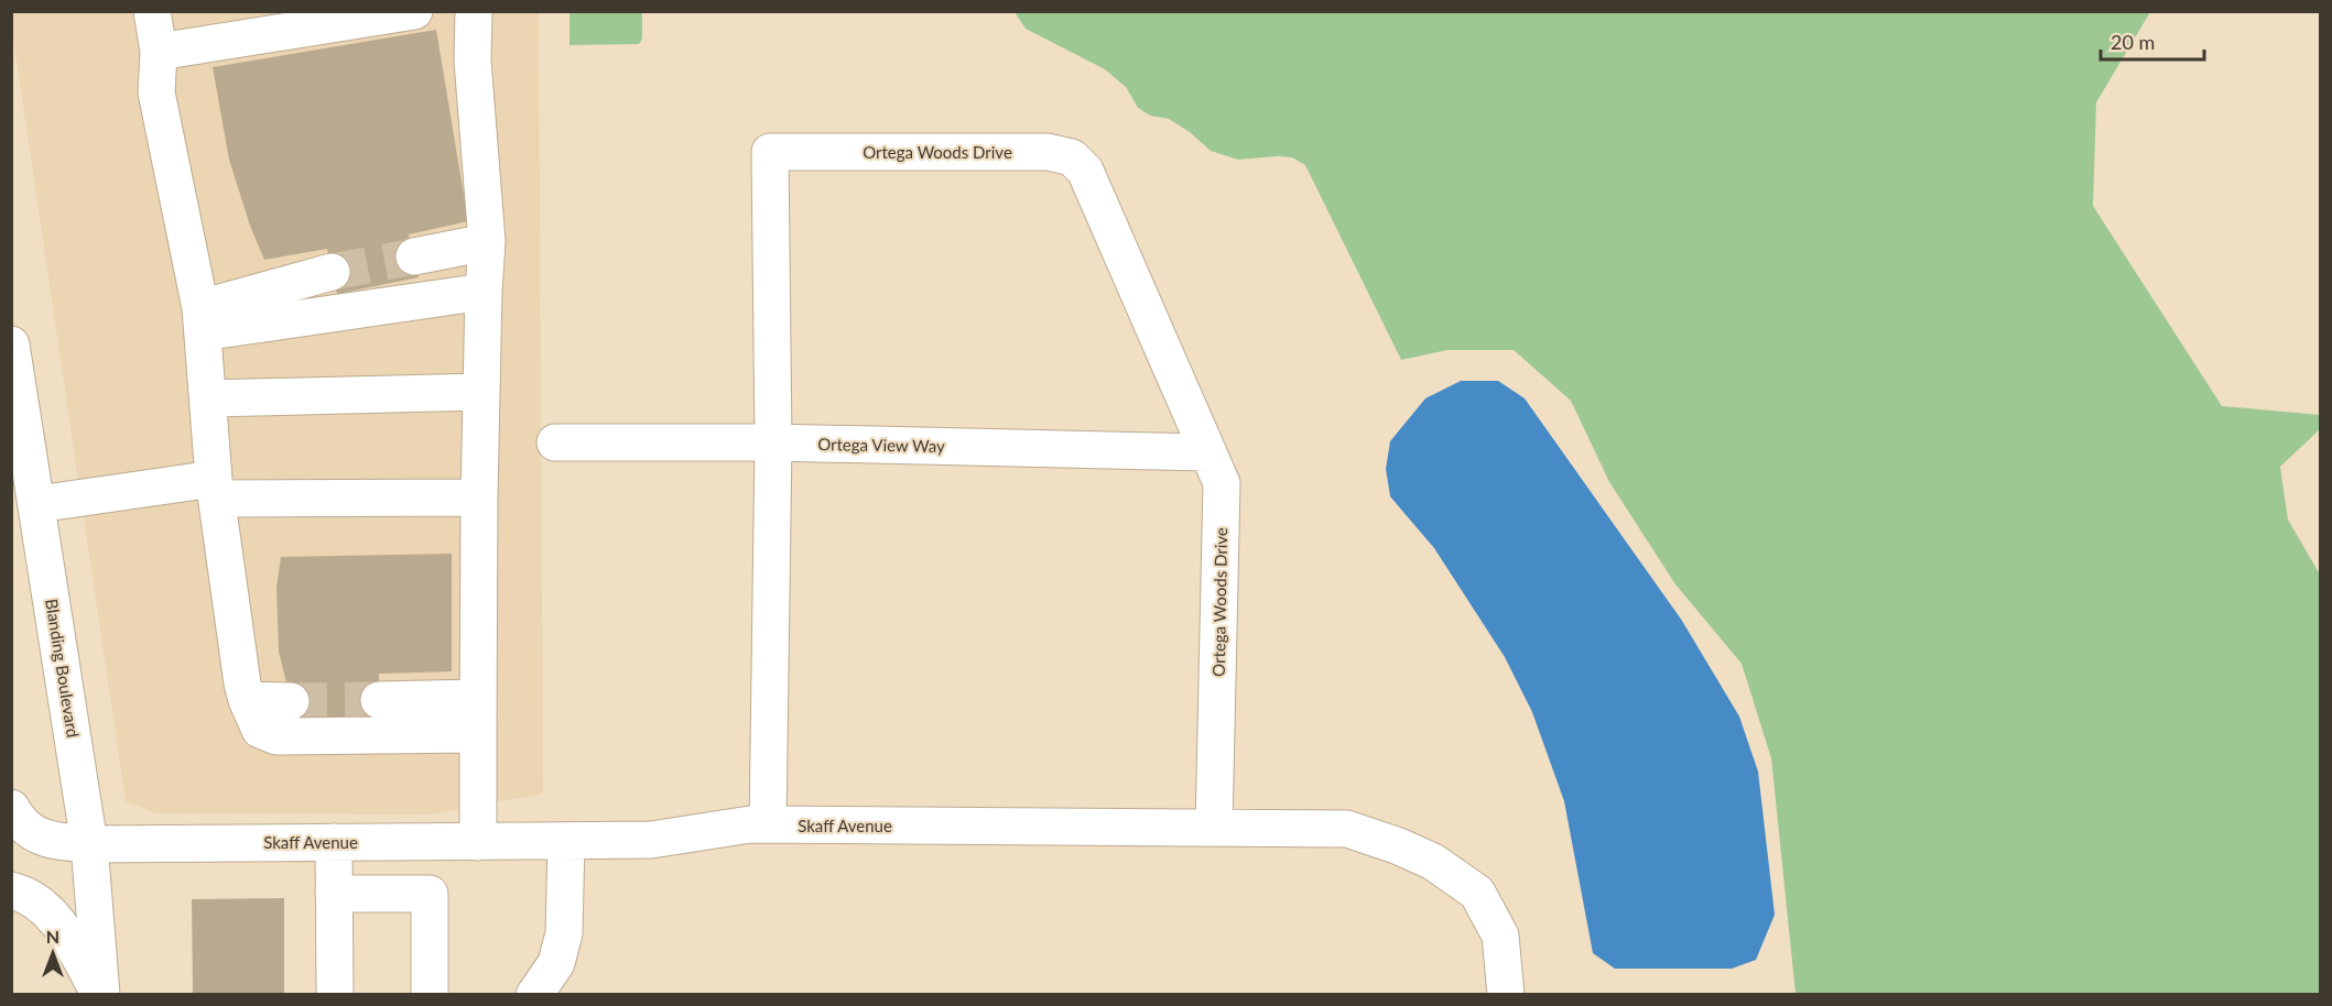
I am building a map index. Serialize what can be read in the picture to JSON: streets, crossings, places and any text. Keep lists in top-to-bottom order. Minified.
{"streets":{"street":["Ortega Woods Drive","Ortega View Way","Blanding Boulevard","Skaff Avenue"]},"crossings":[["Ortega Woods Drive","Ortega View Way"],["Ortega Woods Drive","Skaff Avenue"],["Blanding Boulevard","Skaff Avenue"]],"scale_bar":"20 m","north":"top"}
